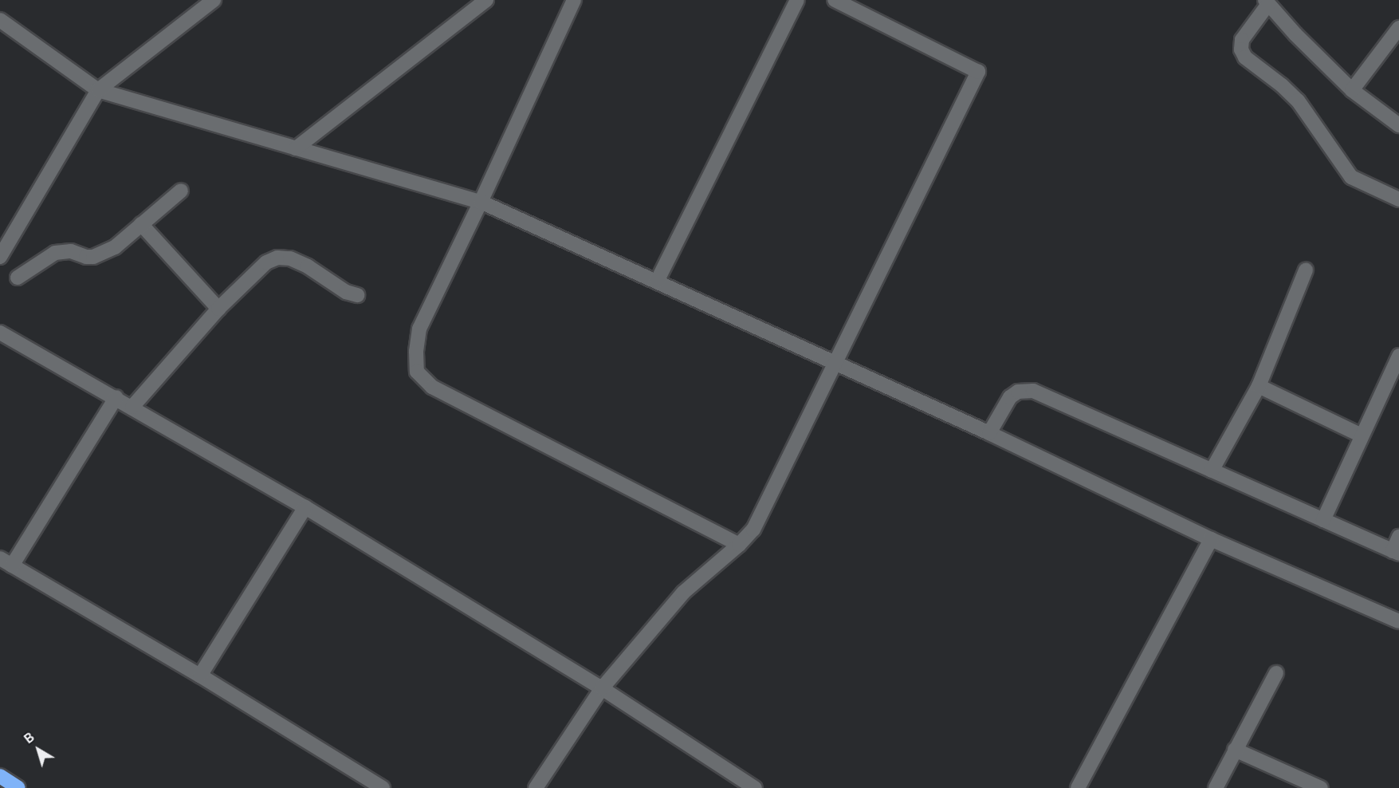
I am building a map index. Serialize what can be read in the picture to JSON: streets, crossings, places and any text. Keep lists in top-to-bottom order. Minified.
{"north":"top left"}
